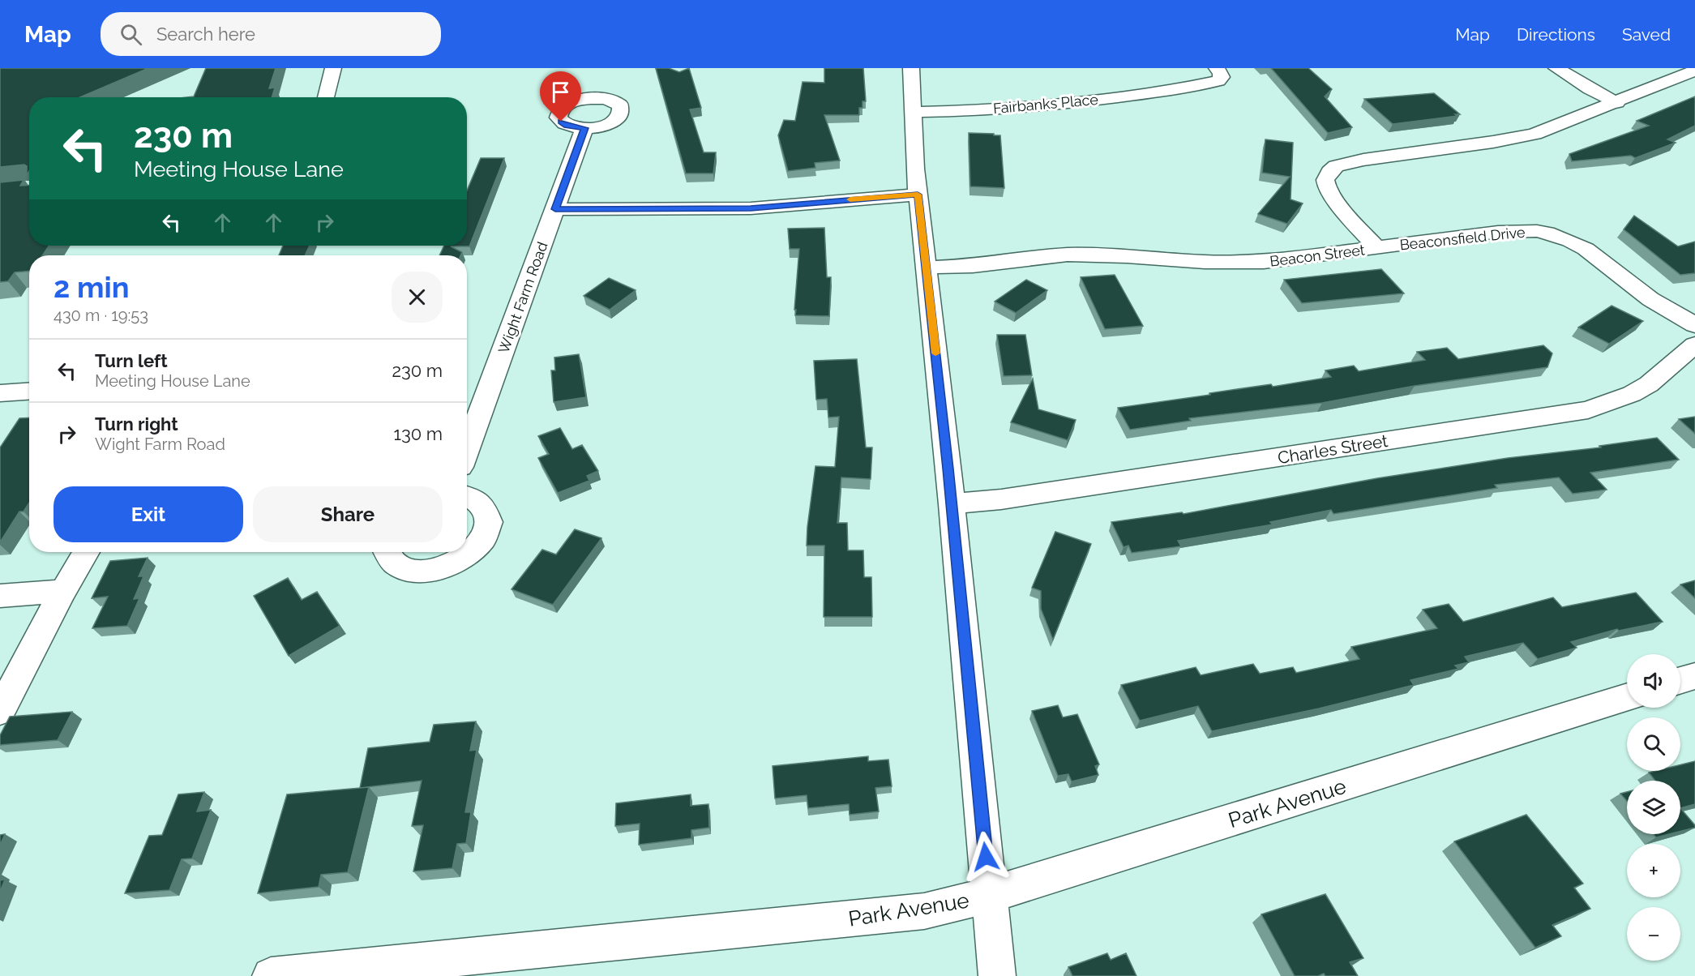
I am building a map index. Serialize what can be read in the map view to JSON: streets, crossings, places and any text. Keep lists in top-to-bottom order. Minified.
{"streets":{"street":["Fairbanks Place","Beaconsfield Drive","Beacon Street","Wight Farm Road","Charles Street","Park Avenue"]},"crossings":[["Beaconsfield Drive","Beacon Street"]],"page":{"header":"Map","search":"Search here","nav":["Map","Directions","Saved"],"turn":["230 m","Meeting House Lane"],"heading":["2 min","430 m · 19:53"],"list":[{"name":"Turn left","note":"Meeting House Lane","value":"230 m"},{"name":"Turn right","note":"Wight Farm Road","value":"130 m"}],"buttons":["Exit","Share"],"map_buttons":["+","−"]}}
